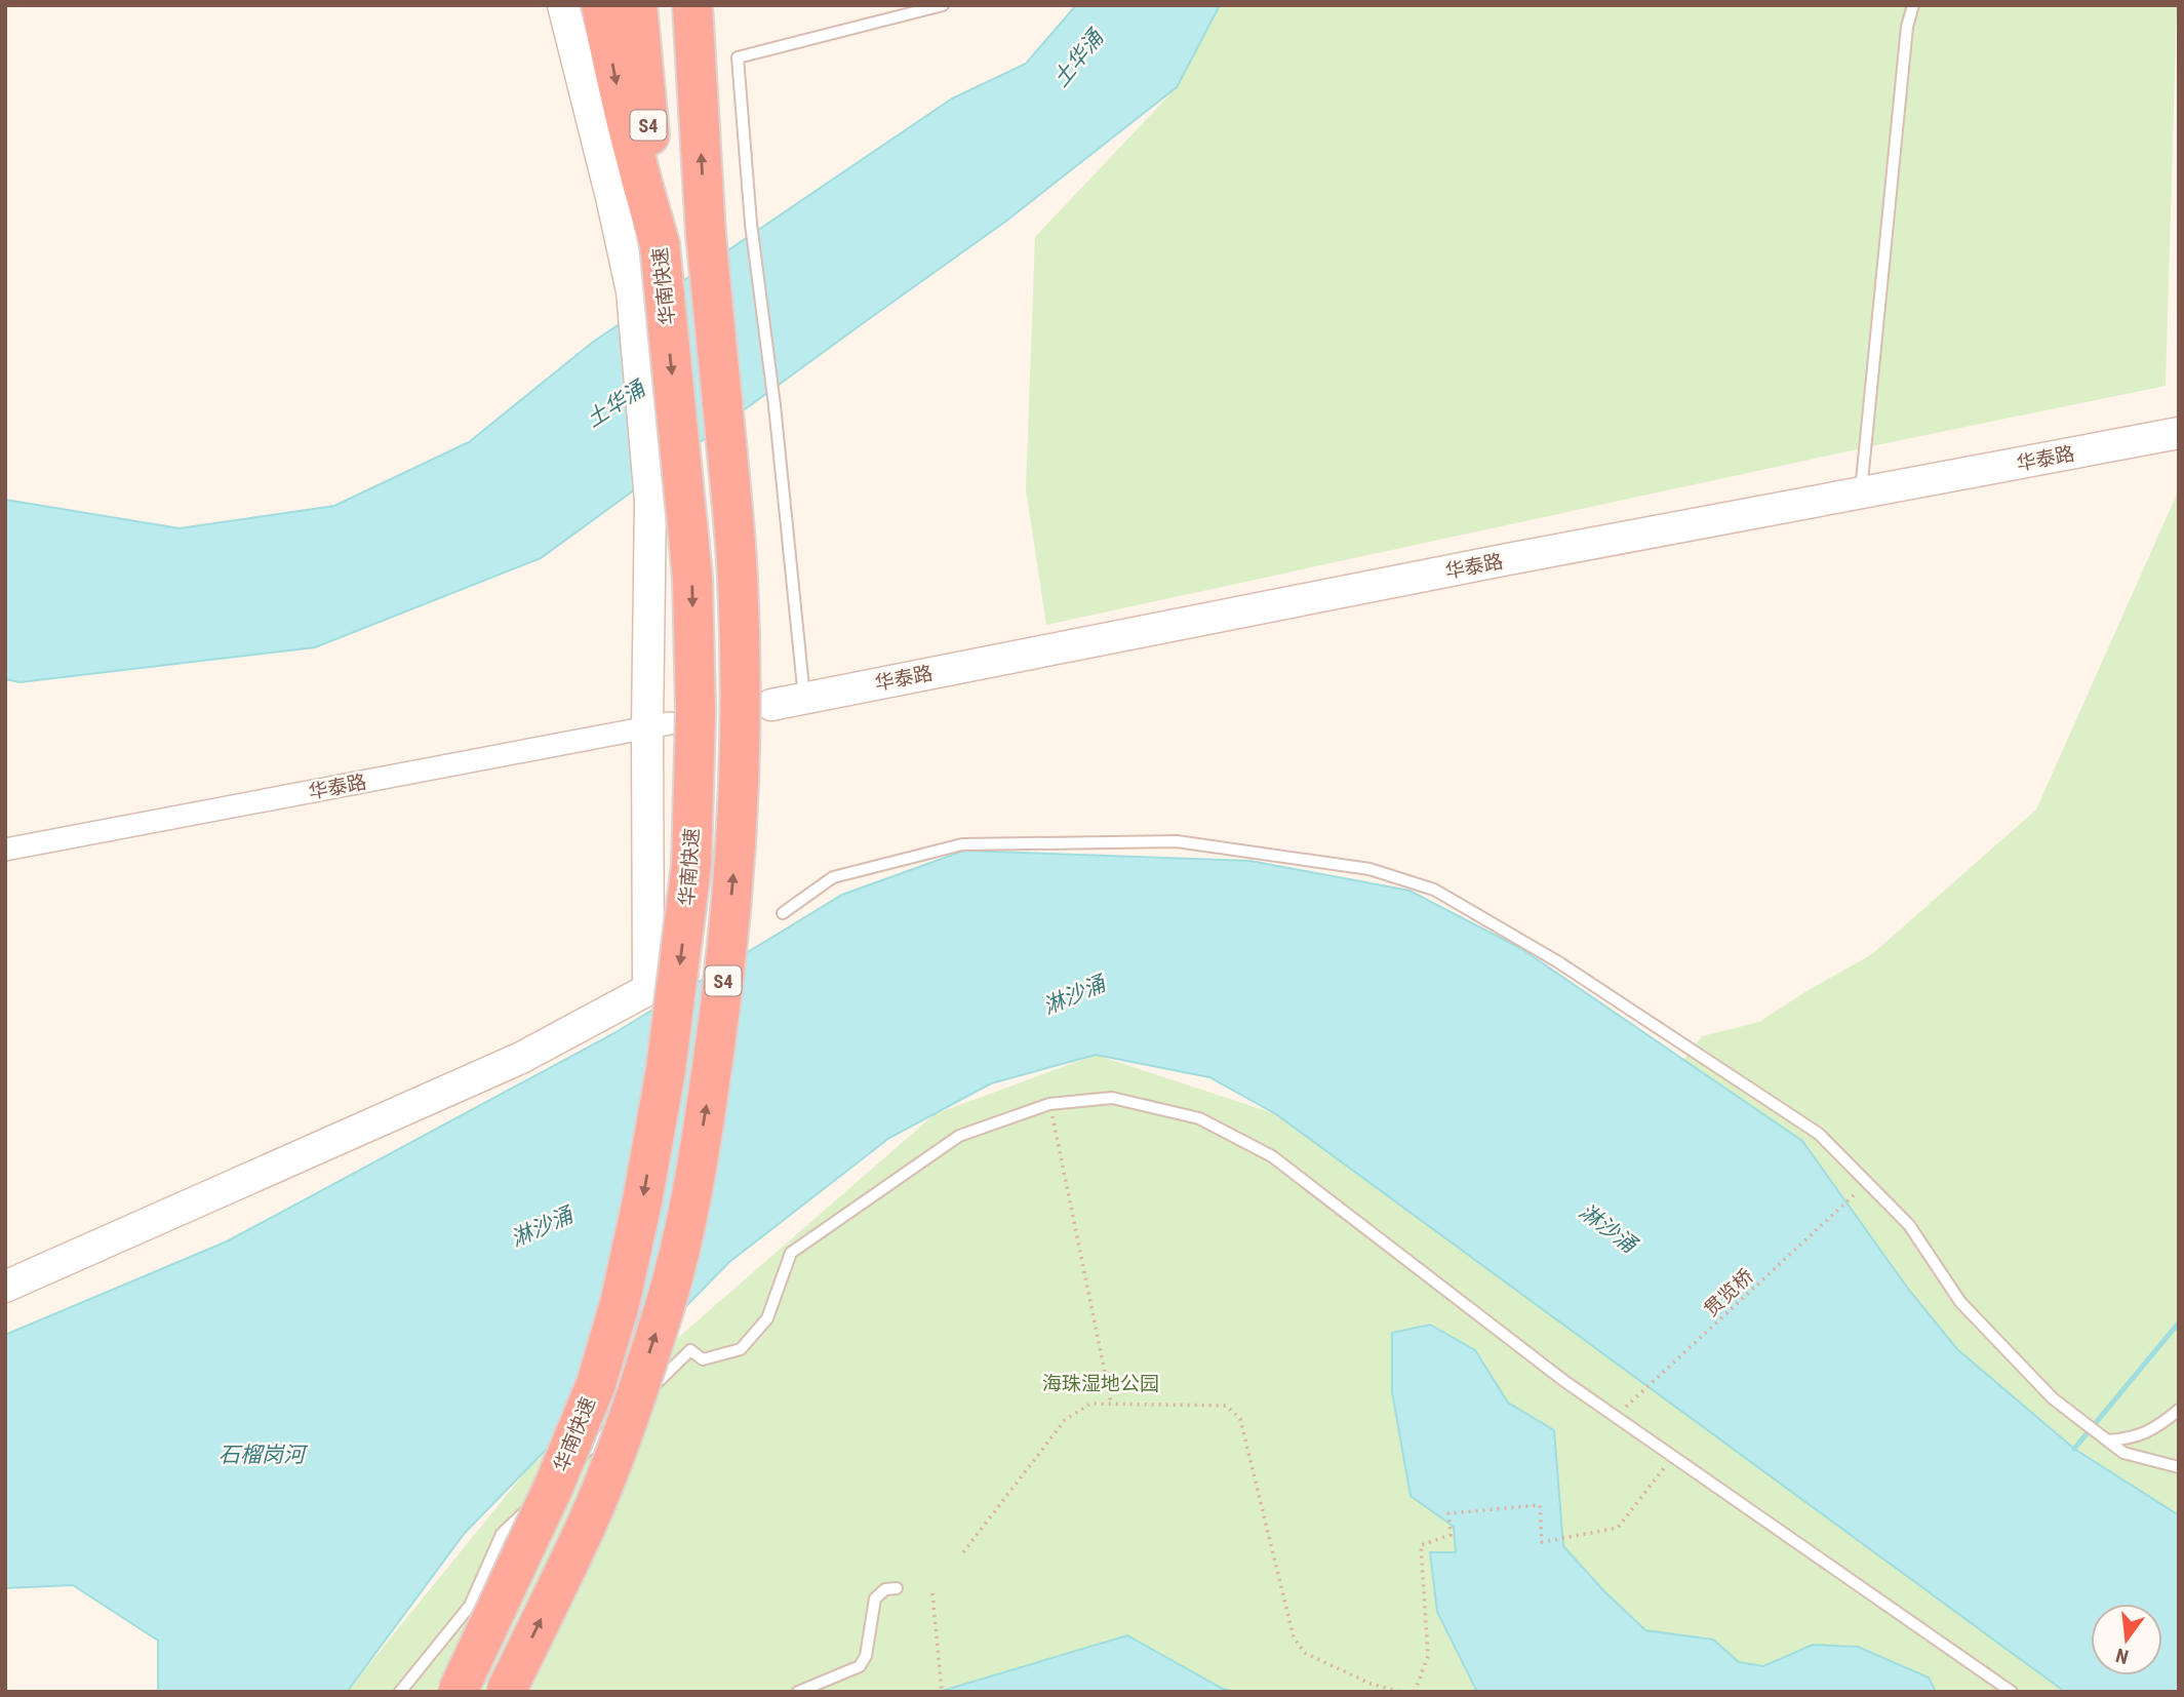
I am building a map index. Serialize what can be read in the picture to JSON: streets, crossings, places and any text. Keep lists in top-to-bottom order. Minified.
{"streets":{"highway":["S4","华南快速"],"street":["华泰路"],"path":["贯览桥"]},"water":["土华涌","淋沙涌","石榴岗河"],"parks":["海珠湿地公园"],"north":"bottom"}
